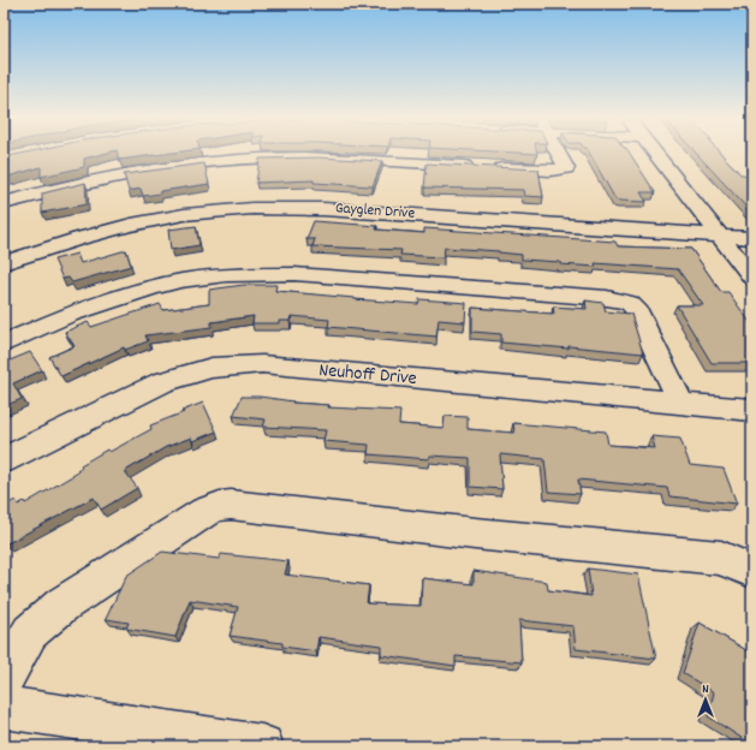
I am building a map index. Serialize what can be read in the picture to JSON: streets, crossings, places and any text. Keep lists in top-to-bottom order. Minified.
{"streets":{"street":["Gayglen Drive","Neuhoff Drive"]},"north":"top"}
